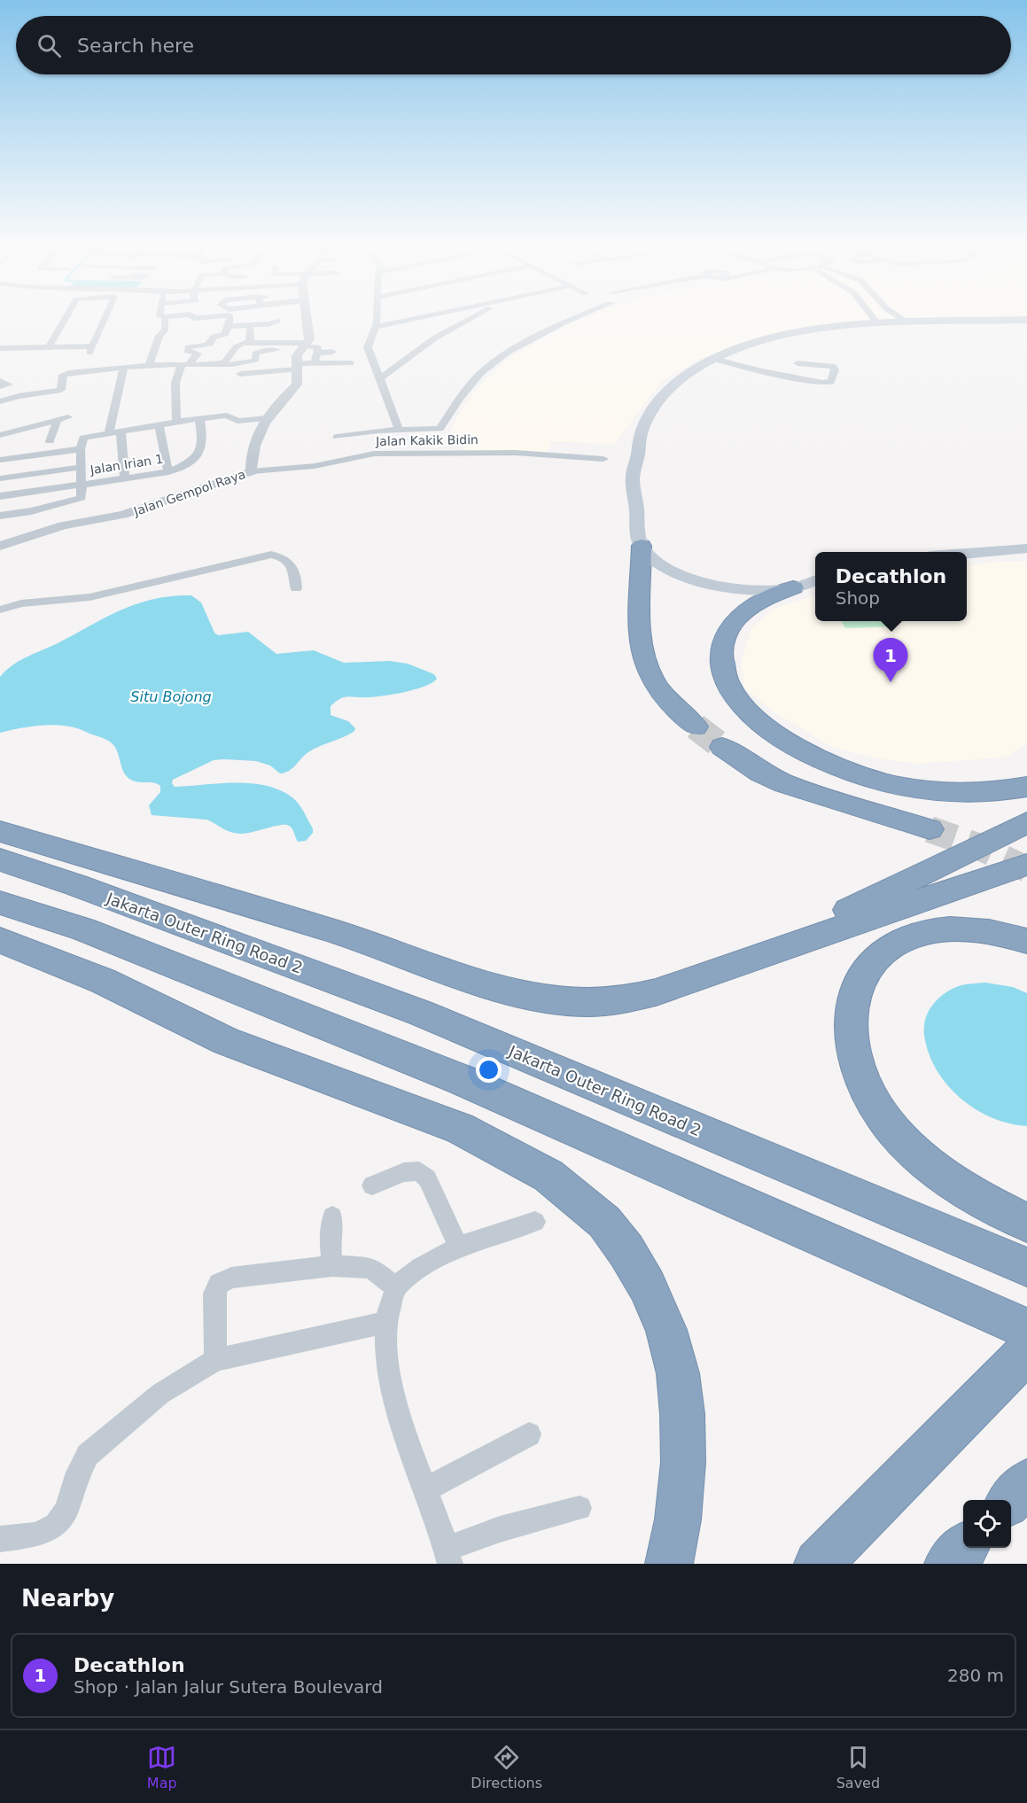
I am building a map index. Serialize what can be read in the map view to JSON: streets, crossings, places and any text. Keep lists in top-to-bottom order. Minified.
{"streets":{"highway":["Jakarta Outer Ring Road 2"],"street":["Jalan Kakik Bidin","Jalan Irian 1","Jalan Gempol Raya"]},"crossings":[["Jalan Kakik Bidin","Jalan Gempol Raya"]],"water":["Situ Bojong"],"page":{"search":"Search here","popup":["Decathlon","Shop"],"pins":"1","heading":"Nearby","list":[{"mark":"1","name":"Decathlon","note":"Shop · Jalan Jalur Sutera Boulevard","value":"280 m"}],"nav":["Map","Directions","Saved"]}}
